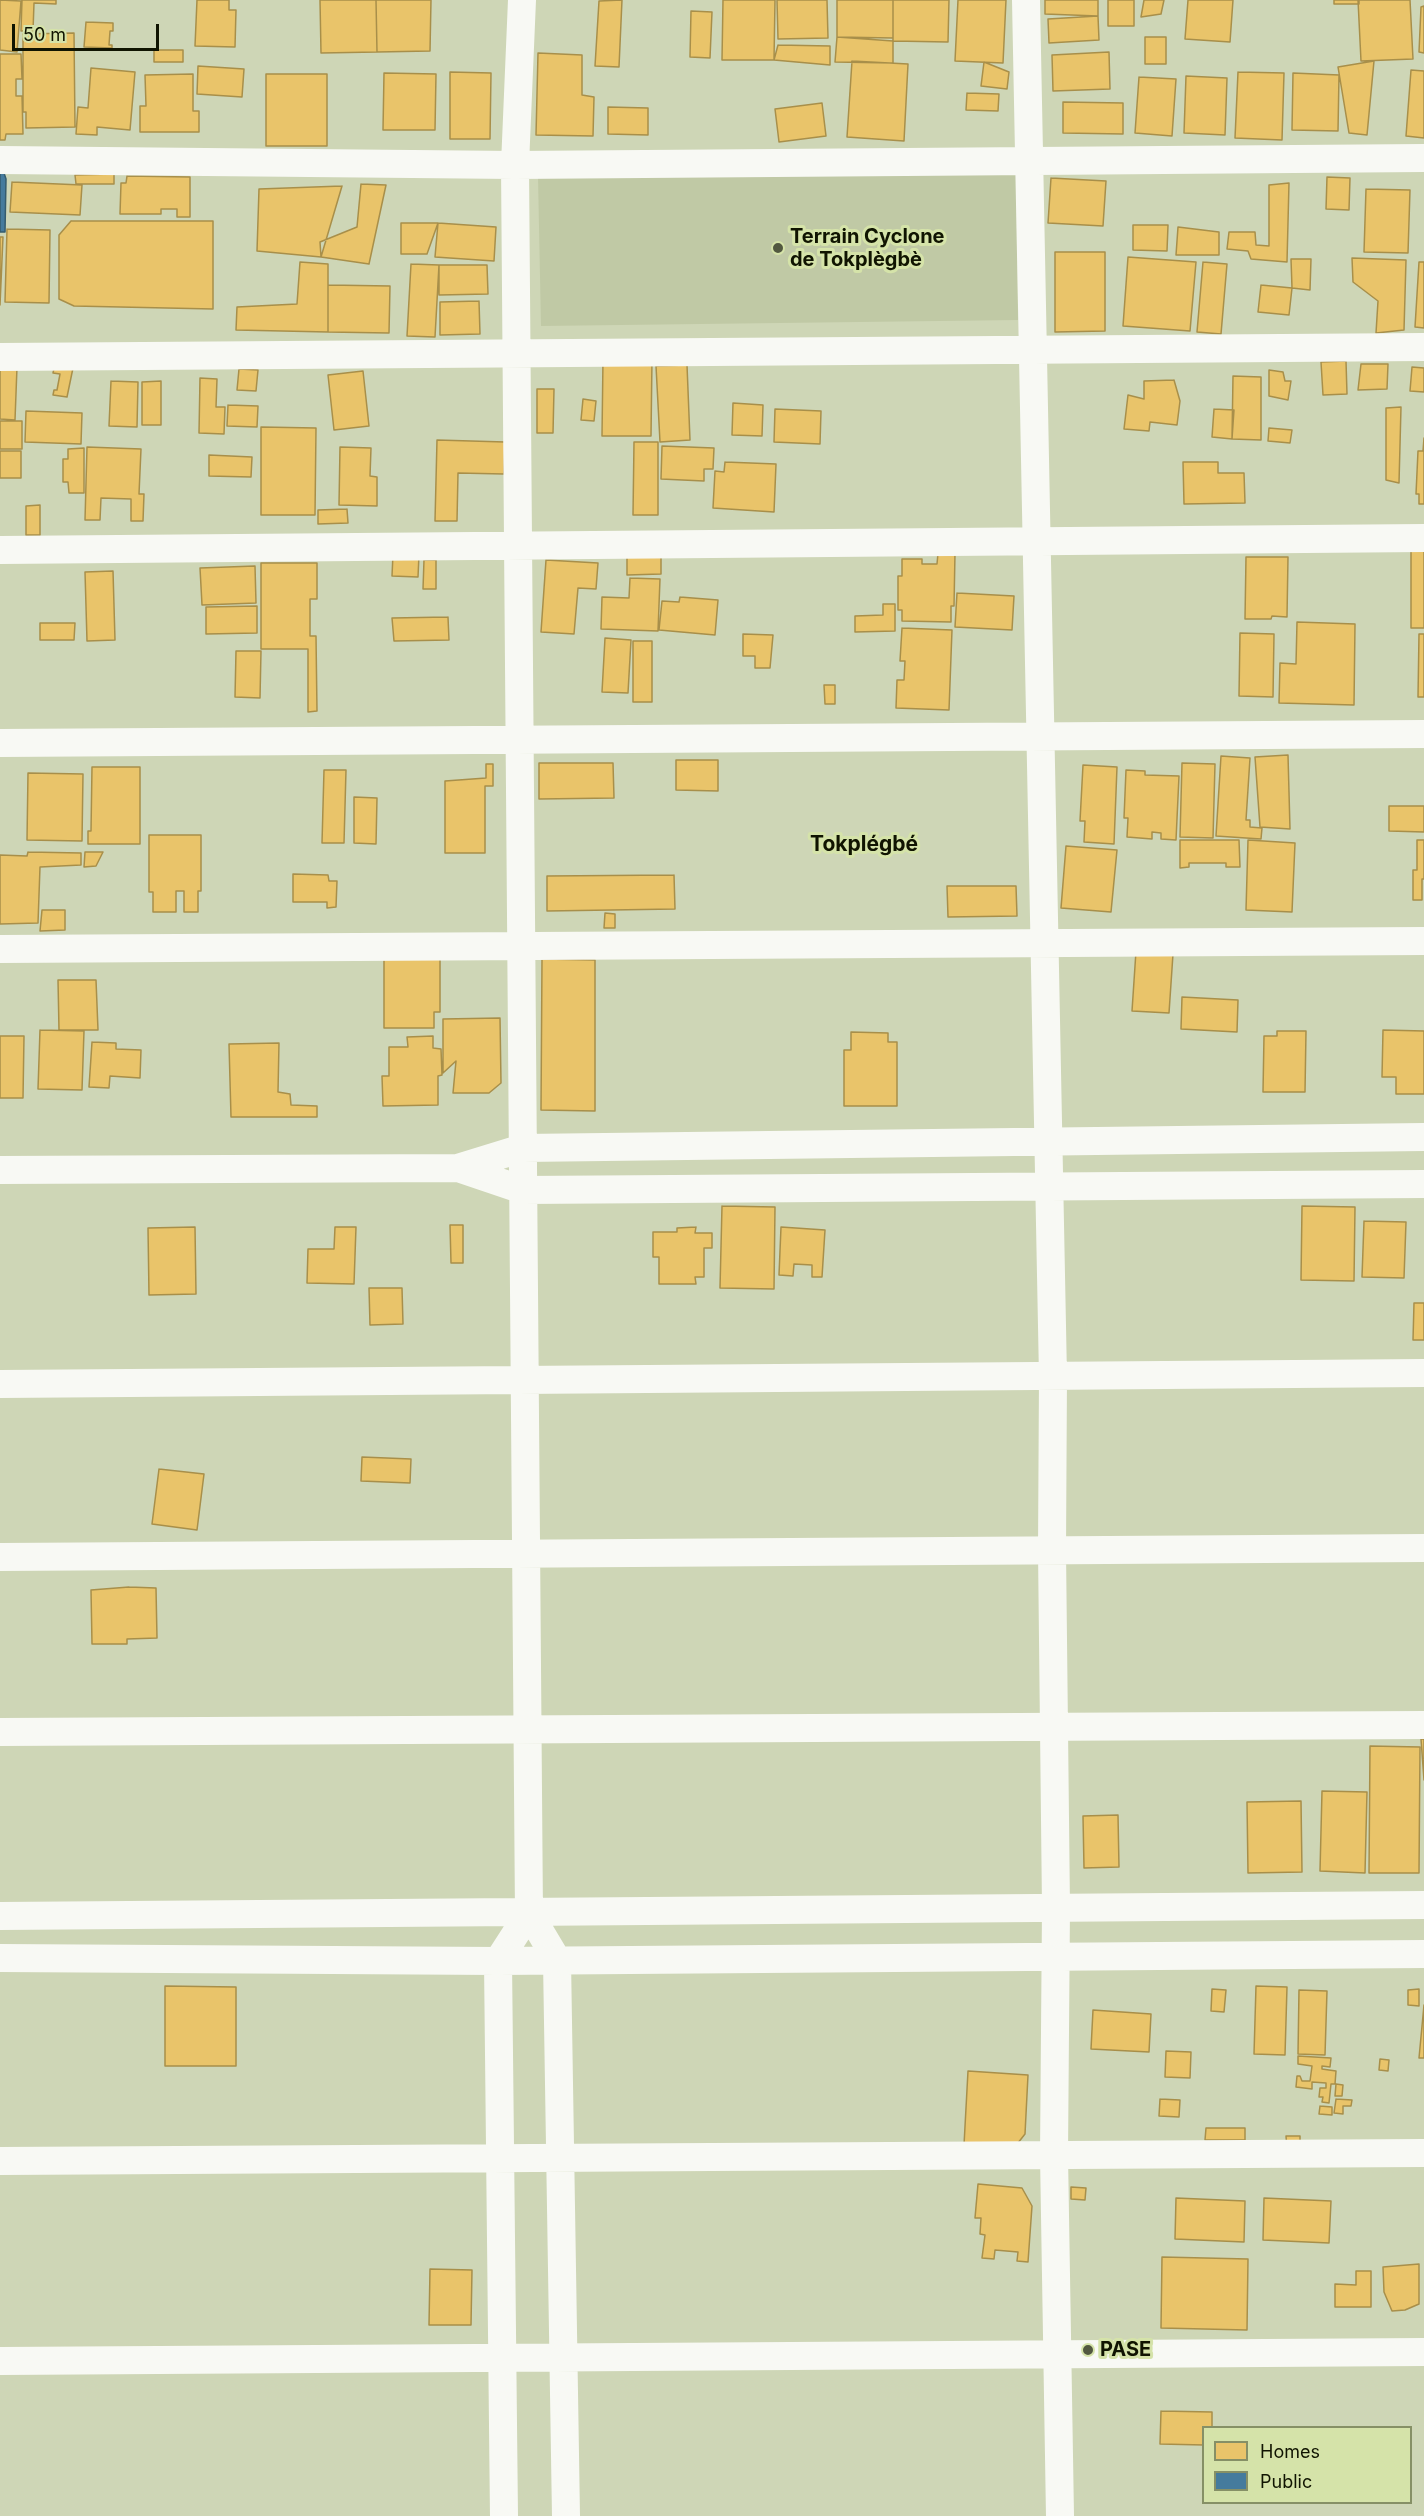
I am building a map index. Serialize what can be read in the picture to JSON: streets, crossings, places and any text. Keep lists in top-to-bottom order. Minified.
{"districts":["Tokplégbé"],"places":["Terrain Cyclone de Tokplègbè","PASE"],"legend":["Homes","Public"],"scale_bar":"50 m"}
